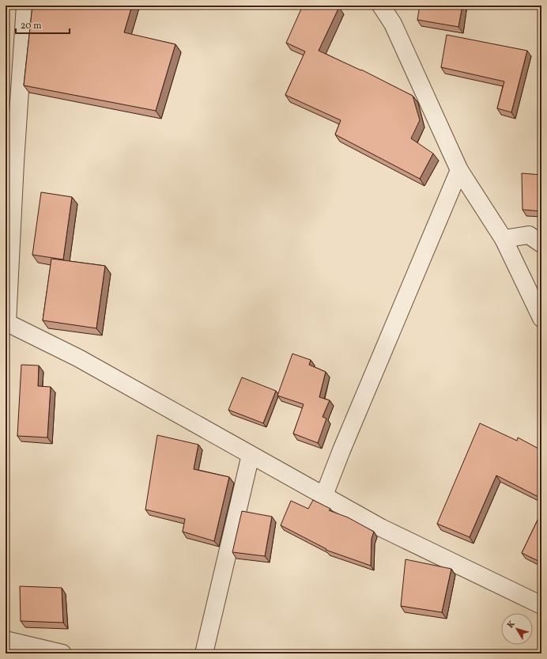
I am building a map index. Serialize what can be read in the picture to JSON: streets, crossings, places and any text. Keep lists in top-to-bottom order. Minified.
{"scale_bar":"20 m","north":"top left"}
